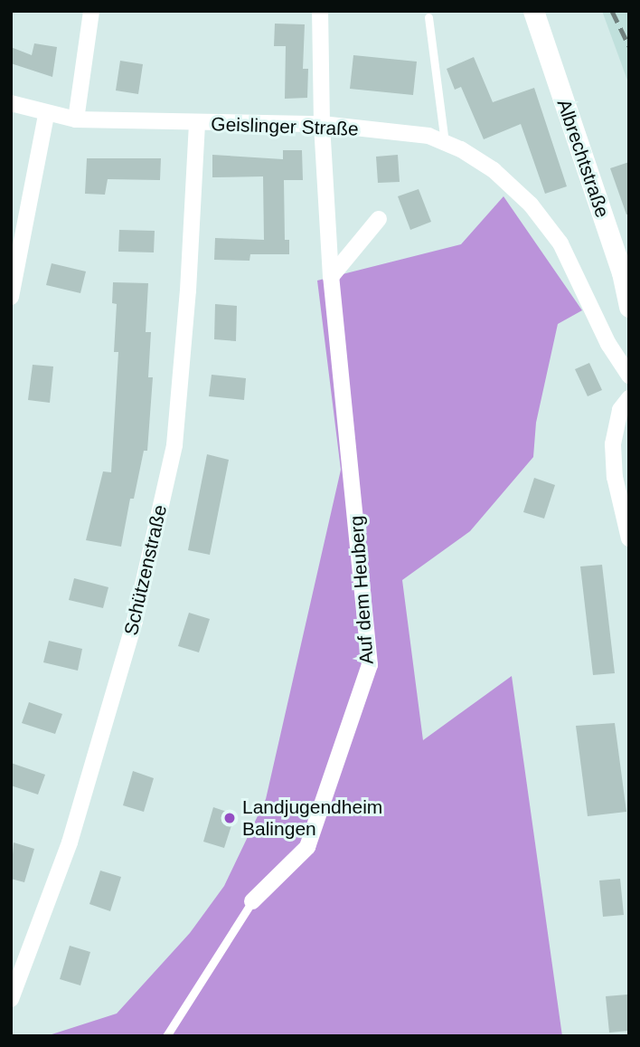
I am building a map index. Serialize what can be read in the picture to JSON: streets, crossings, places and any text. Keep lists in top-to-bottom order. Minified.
{"streets":{"street":["Geislinger Straße","Albrechtstraße","Schützenstraße","Auf dem Heuberg"]},"crossings":[["Geislinger Straße","Schützenstraße"],["Geislinger Straße","Auf dem Heuberg"]],"places":["Landjugendheim Balingen"]}
